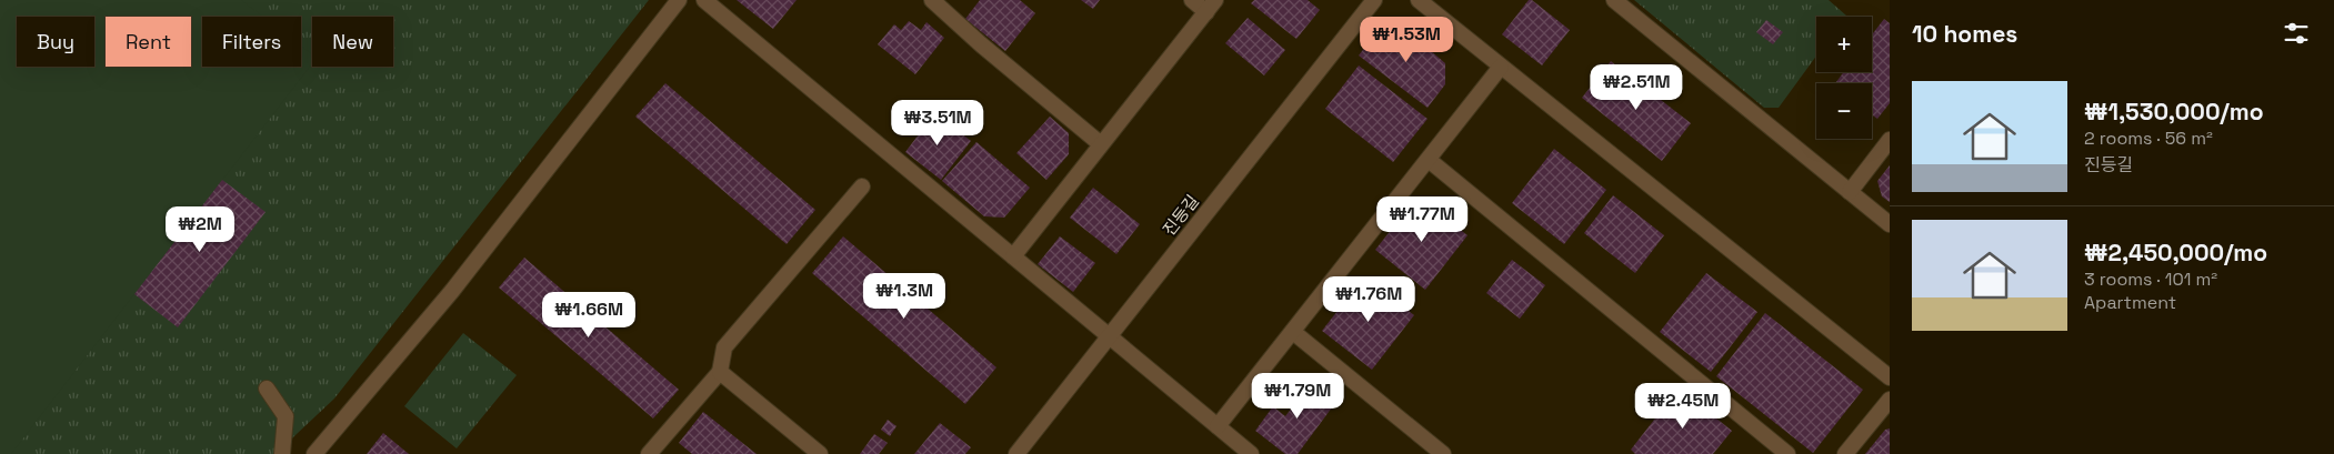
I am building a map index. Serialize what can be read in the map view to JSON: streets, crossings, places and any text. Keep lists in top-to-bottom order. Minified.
{"streets":{"street":["진등길"]},"page":{"heading":"10 homes","map_buttons":["+","−"],"price":["₩1.53M","₩2.51M","₩3.51M","₩1.77M","₩2M","₩1.3M","₩1.76M","₩1.66M","₩1.79M","₩2.45M"],"chip":["Buy","Rent","Filters","New"],"list":[{"name":"₩1,530,000/mo","note":"2 rooms · 56 m² · 진등길"},{"name":"₩2,450,000/mo","note":"3 rooms · 101 m² · Apartment"}]}}
